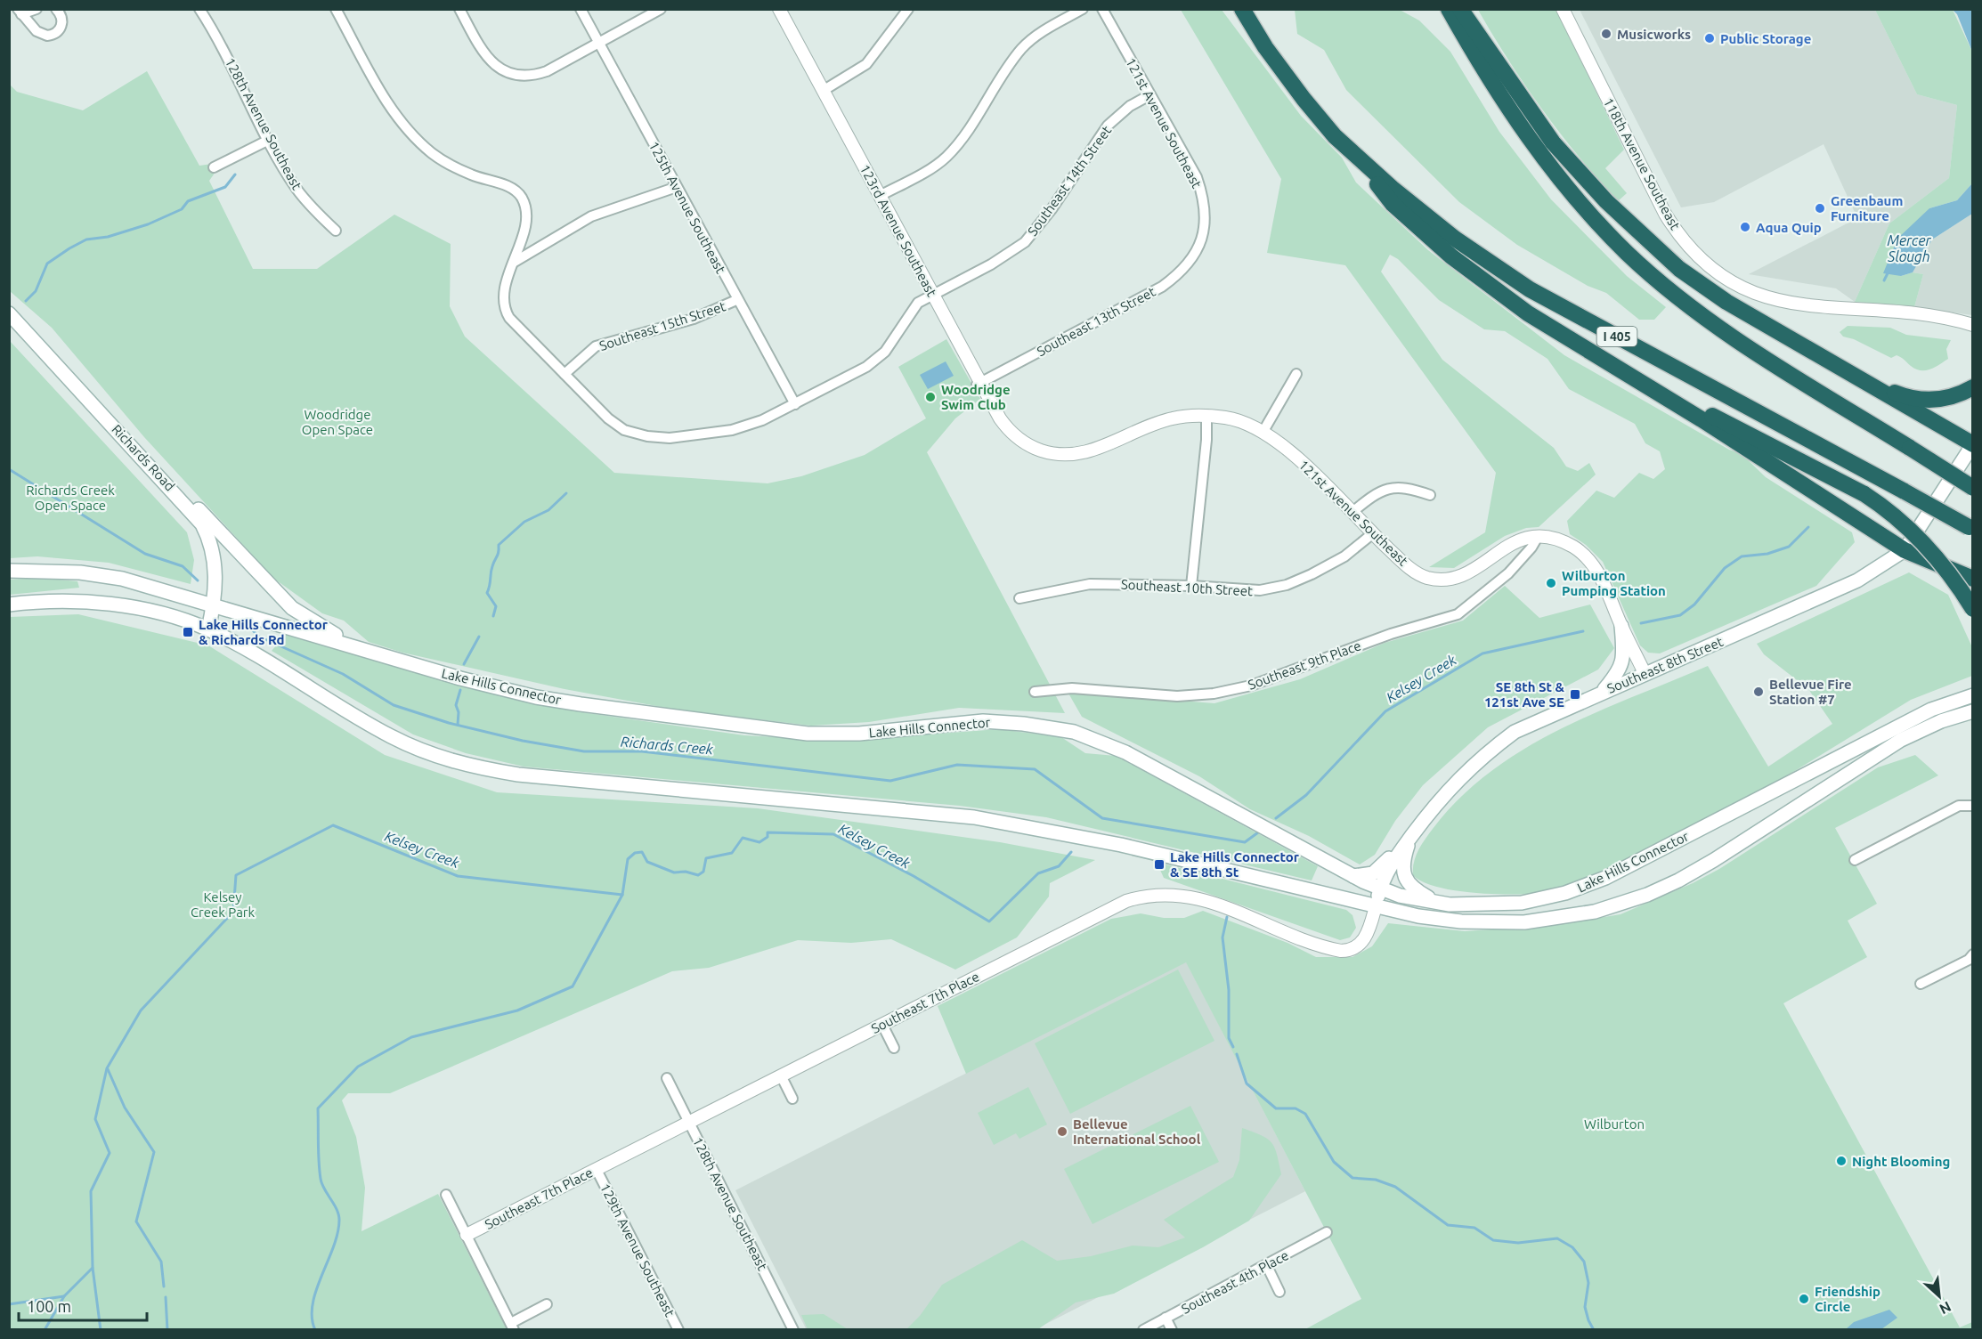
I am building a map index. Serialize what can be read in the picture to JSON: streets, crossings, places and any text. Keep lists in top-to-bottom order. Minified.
{"streets":{"highway":["I 405"],"main road":["Richards Road","Southeast 8th Street","Lake Hills Connector"],"street":["121st Avenue Southeast","128th Avenue Southeast","118th Avenue Southeast","Southeast 14th Street","125th Avenue Southeast","123rd Avenue Southeast","Southeast 13th Street","Southeast 15th Street","Southeast 10th Street","Southeast 9th Place","Southeast 7th Place","129th Avenue Southeast","Southeast 4th Place"]},"crossings":[["121st Avenue Southeast","Southeast 14th Street"],["121st Avenue Southeast","123rd Avenue Southeast"],["121st Avenue Southeast","Southeast 13th Street"],["121st Avenue Southeast","Southeast 10th Street"],["121st Avenue Southeast","Southeast 9th Place"],["121st Avenue Southeast","Southeast 8th Street"],["128th Avenue Southeast","Southeast 7th Place"],["Southeast 14th Street","125th Avenue Southeast"],["Southeast 14th Street","123rd Avenue Southeast"],["Southeast 14th Street","Southeast 15th Street"],["125th Avenue Southeast","Southeast 15th Street"],["123rd Avenue Southeast","Southeast 13th Street"],["Richards Road","Lake Hills Connector"],["Southeast 8th Street","Lake Hills Connector"],["Southeast 8th Street","Southeast 7th Place"],["Lake Hills Connector","Southeast 7th Place"],["Southeast 7th Place","129th Avenue Southeast"]],"water":["Mercer Slough","Kelsey Creek","Richards Creek"],"parks":["Woodridge Open Space","Richards Creek Open Space","Kelsey Creek Park","Wilburton"],"places":{"other":["Musicworks","Public Storage","Greenbaum Furniture","Aqua Quip","Woodridge Swim Club","Wilburton Pumping Station","Bellevue Fire Station #7","Bellevue International School","Night Blooming","Friendship Circle"],"transit":["Lake Hills Connector & Richards Rd","SE 8th St & 121st Ave SE","Lake Hills Connector & SE 8th St"]},"scale_bar":"100 m","north":"bottom right"}
